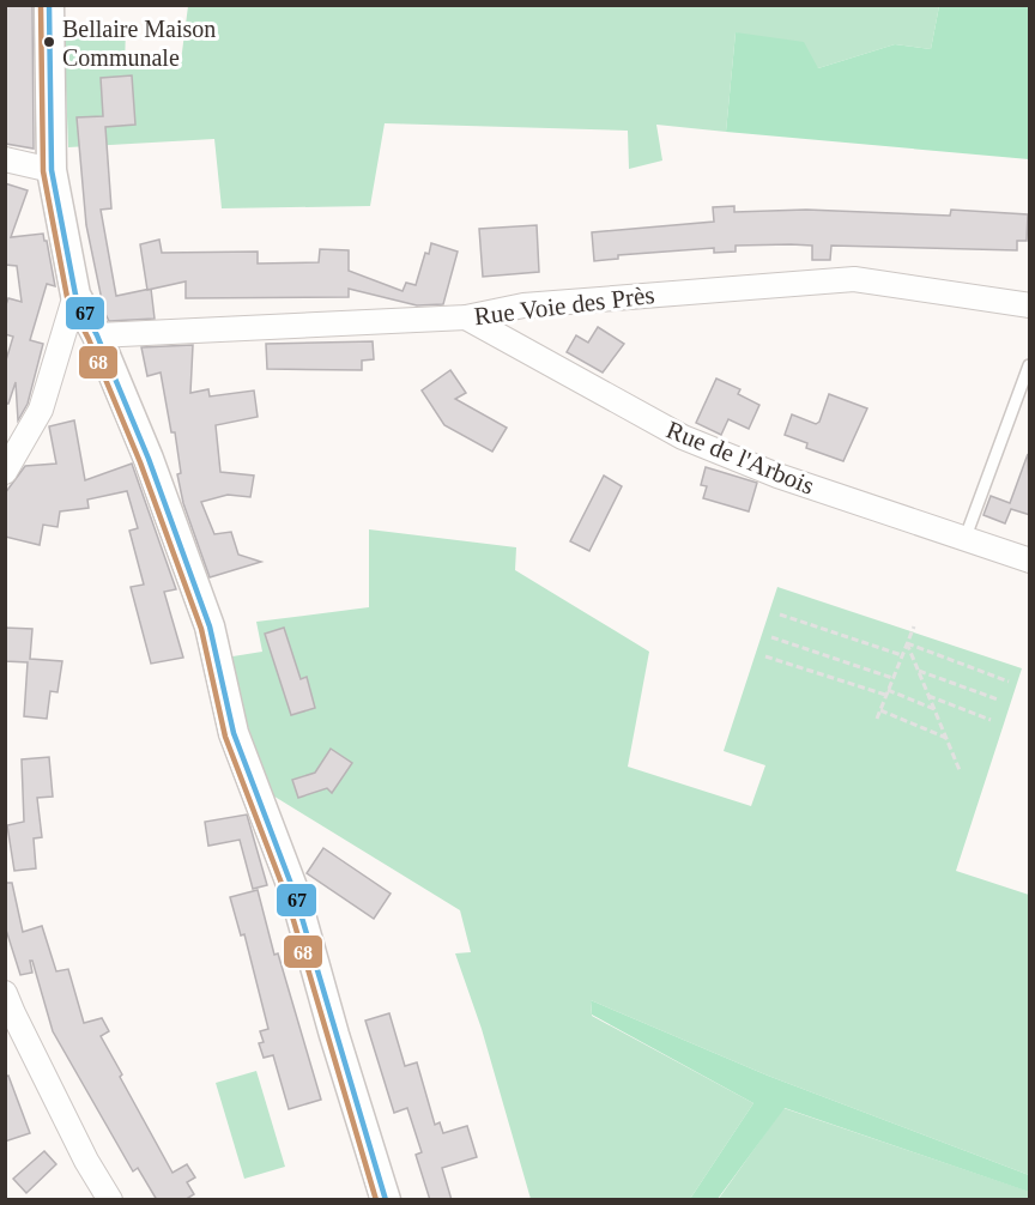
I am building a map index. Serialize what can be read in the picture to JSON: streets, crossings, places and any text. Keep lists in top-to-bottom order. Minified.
{"streets":{"street":["Rue Voie des Près","Rue de l'Arbois"]},"crossings":[["Rue Voie des Près","Rue de l'Arbois"]],"places":["Bellaire Maison Communale"],"lines":["transit line 67","transit line 68"]}
